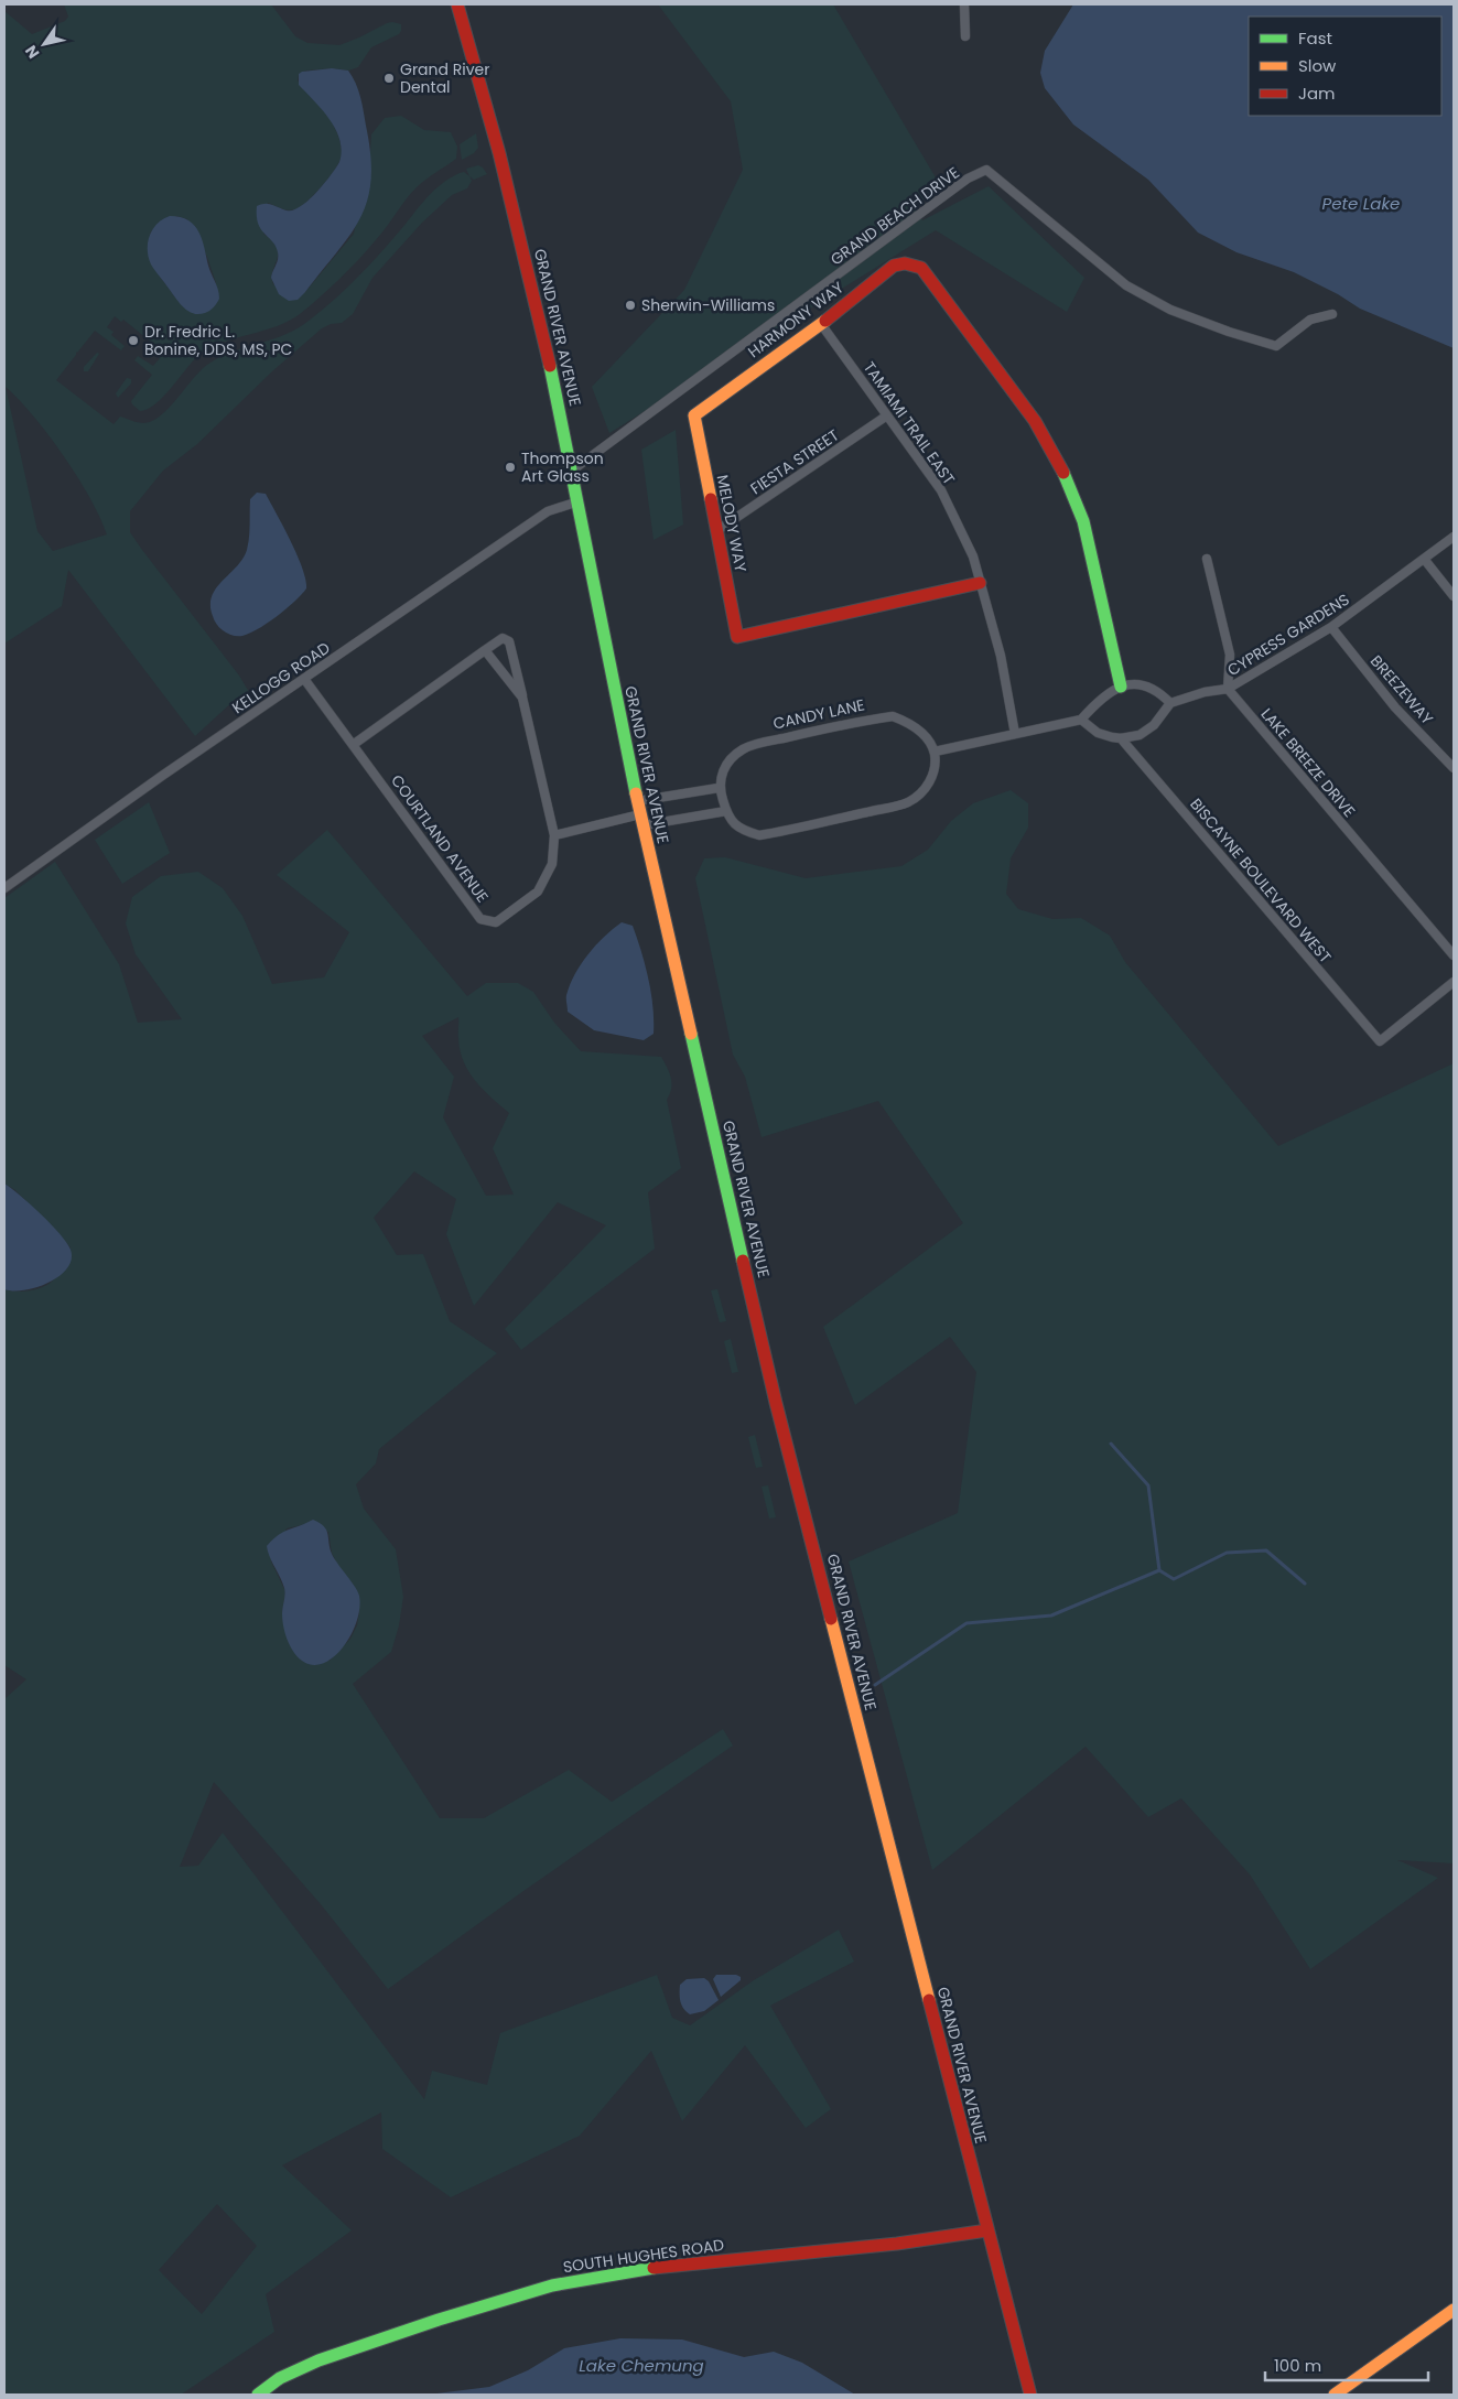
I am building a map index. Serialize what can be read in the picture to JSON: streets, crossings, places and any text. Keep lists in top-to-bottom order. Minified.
{"streets":{"main road":["HARMONY WAY","GRAND RIVER AVENUE","MELODY WAY","SOUTH HUGHES ROAD"],"street":["GRAND BEACH DRIVE","TAMIAMI TRAIL EAST","FIESTA STREET","CYPRESS GARDENS","KELLOGG ROAD","BREEZEWAY","CANDY LANE","LAKE BREEZE DRIVE","COURTLAND AVENUE","BISCAYNE BOULEVARD WEST"]},"crossings":[["GRAND BEACH DRIVE","GRAND RIVER AVENUE"],["HARMONY WAY","TAMIAMI TRAIL EAST"],["HARMONY WAY","MELODY WAY"],["GRAND RIVER AVENUE","KELLOGG ROAD"],["GRAND RIVER AVENUE","SOUTH HUGHES ROAD"],["TAMIAMI TRAIL EAST","FIESTA STREET"],["TAMIAMI TRAIL EAST","MELODY WAY"],["FIESTA STREET","MELODY WAY"],["CYPRESS GARDENS","BREEZEWAY"],["CYPRESS GARDENS","LAKE BREEZE DRIVE"],["KELLOGG ROAD","COURTLAND AVENUE"]],"water":["Pete Lake","Lake Chemung"],"places":["Grand River Dental","Sherwin-Williams","Dr. Fredric L. Bonine, DDS, MS, PC","Thompson Art Glass"],"legend":["Fast","Slow","Jam"],"scale_bar":"100 m","north":"bottom left"}
